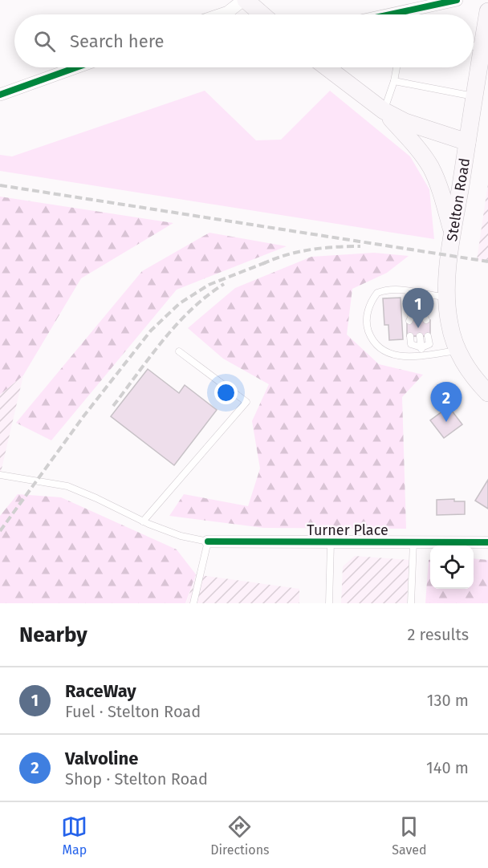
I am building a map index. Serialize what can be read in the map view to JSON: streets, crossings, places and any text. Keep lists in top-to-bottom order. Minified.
{"streets":{"main road":["Stelton Road"],"street":["Turner Place"]},"page":{"search":"Search here","pins":["1","2"],"heading":["Nearby","2 results"],"list":[{"mark":"1","name":"RaceWay","note":"Fuel · Stelton Road","value":"130 m"},{"mark":"2","name":"Valvoline","note":"Shop · Stelton Road","value":"140 m"}],"nav":["Map","Directions","Saved"]}}
